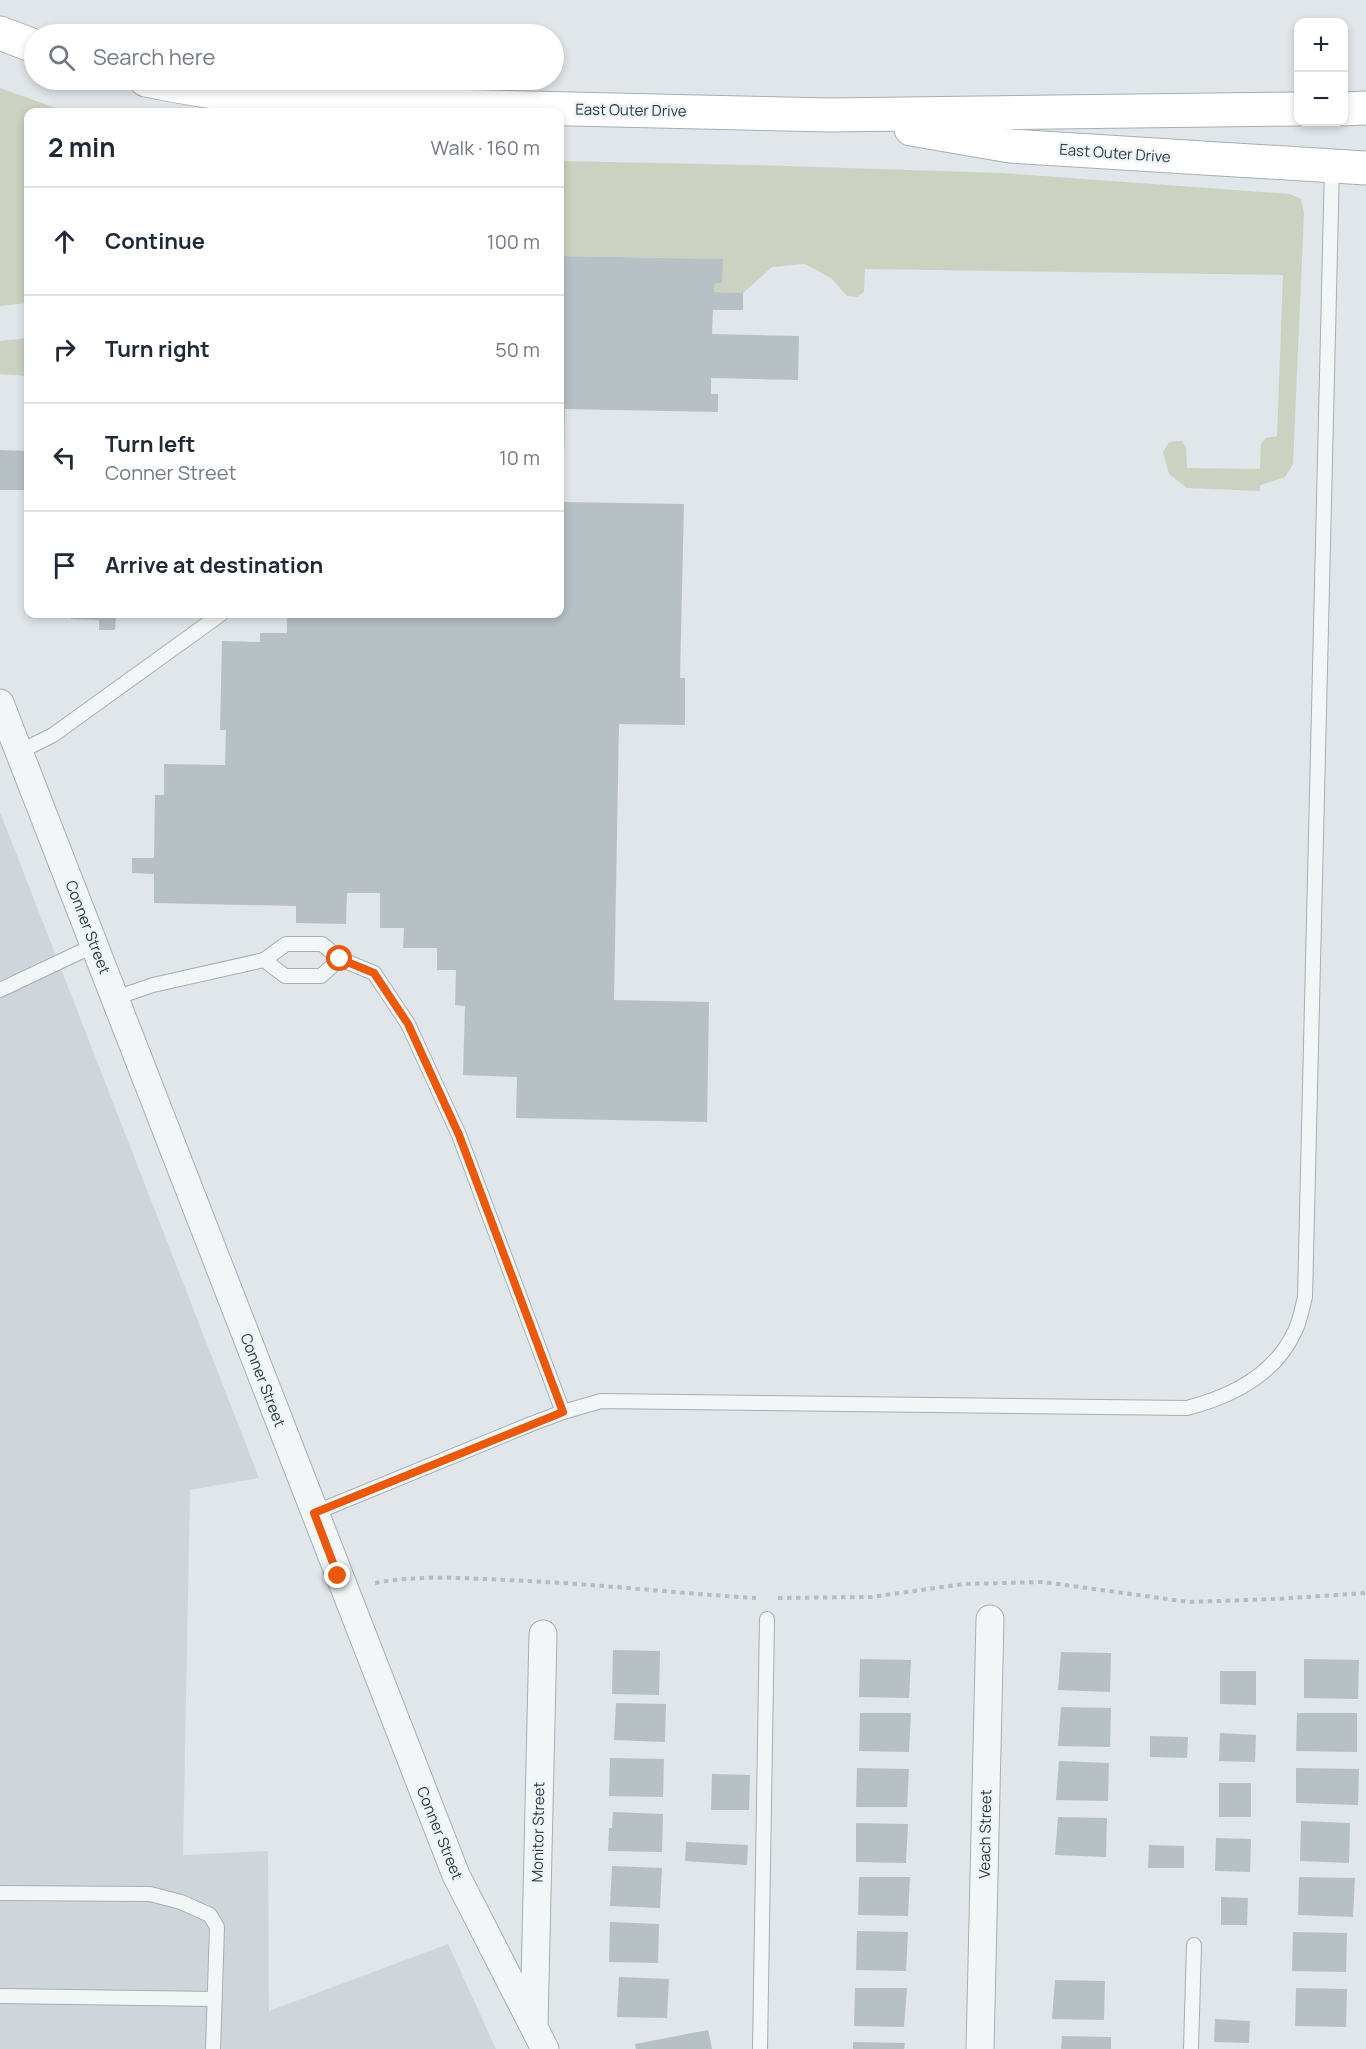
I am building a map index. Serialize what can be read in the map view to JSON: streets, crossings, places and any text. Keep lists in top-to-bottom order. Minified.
{"streets":{"main road":["East Outer Drive"],"street":["Conner Street","Monitor Street","Veach Street"]},"crossings":[["Conner Street","Monitor Street"]],"page":{"map_buttons":["+","−"],"search":"Search here","heading":["2 min","Walk · 160 m"],"list":[["Continue","100 m"],["Turn right","50 m"],["Turn left","Conner Street","10 m"],"Arrive at destination"]}}
